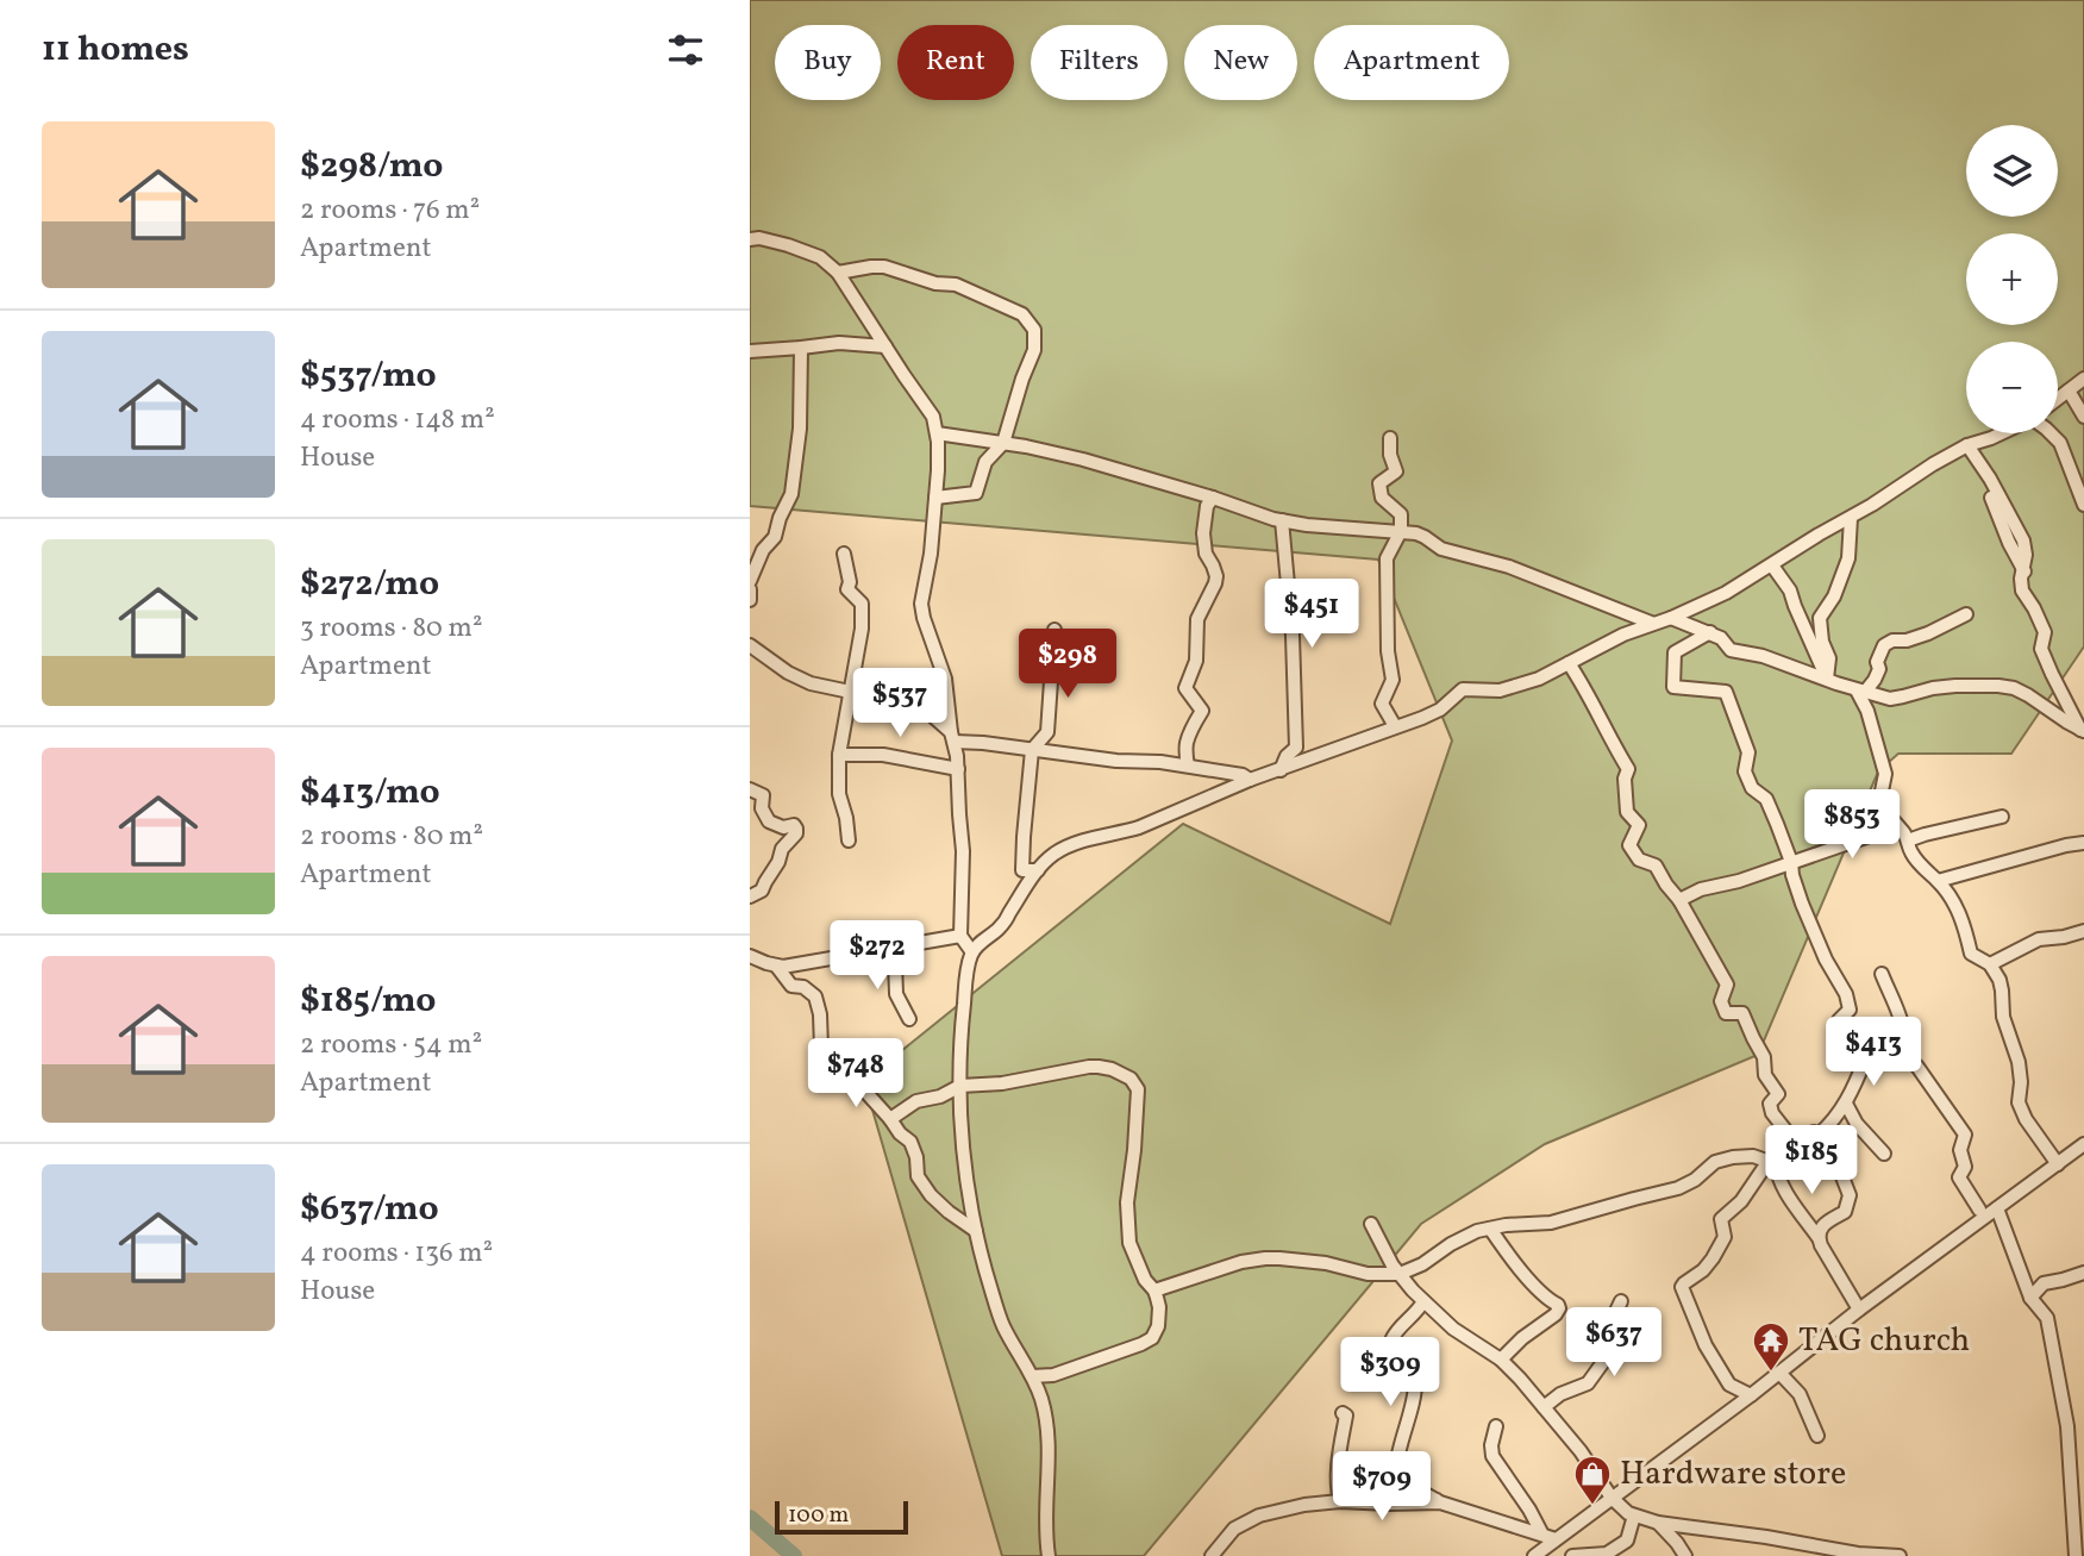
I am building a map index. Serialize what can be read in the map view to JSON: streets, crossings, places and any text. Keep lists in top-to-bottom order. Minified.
{"places":{"temple":["TAG church"],"shop":["Hardware store"]},"scale_bar":"100 m","page":{"heading":"11 homes","chip":["Buy","Rent","Filters","New","Apartment"],"list":[{"name":"$298/mo","note":"2 rooms · 76 m² · Apartment"},{"name":"$537/mo","note":"4 rooms · 148 m² · House"},{"name":"$272/mo","note":"3 rooms · 80 m² · Apartment"},{"name":"$413/mo","note":"2 rooms · 80 m² · Apartment"},{"name":"$185/mo","note":"2 rooms · 54 m² · Apartment"},{"name":"$637/mo","note":"4 rooms · 136 m² · House"}],"map_buttons":["+","−"],"price":["$451","$298","$537","$853","$272","$413","$748","$185","$637","$309","$709"],"scale":"100 m"}}
